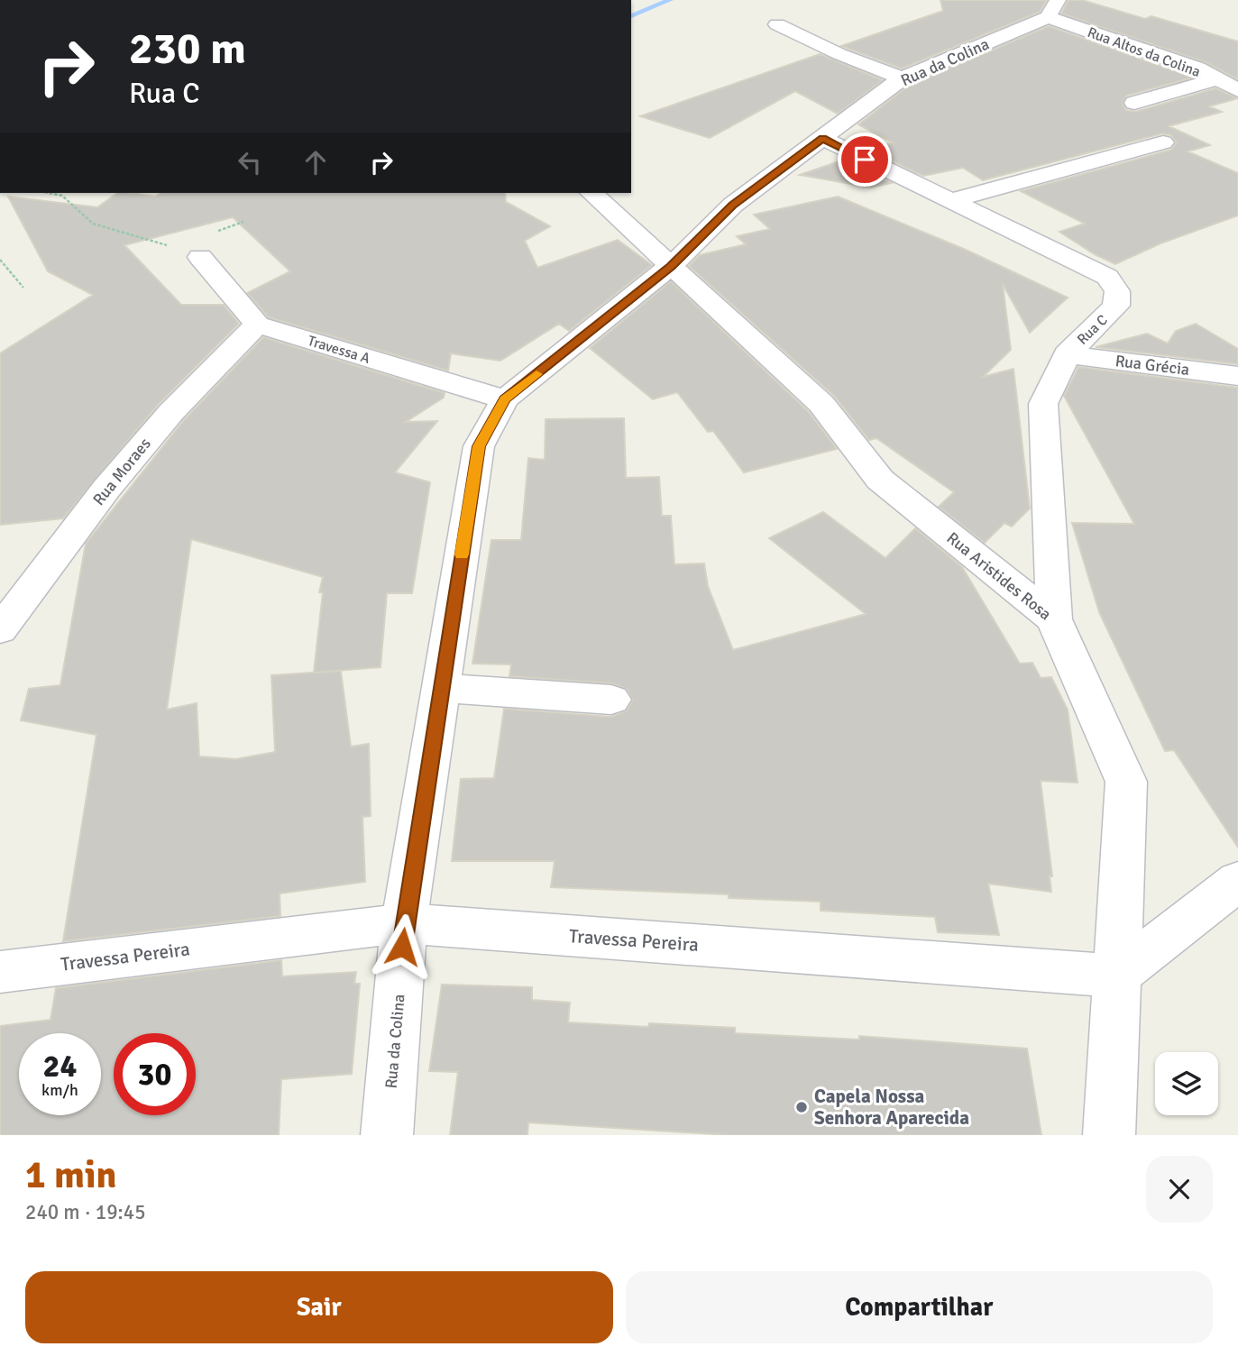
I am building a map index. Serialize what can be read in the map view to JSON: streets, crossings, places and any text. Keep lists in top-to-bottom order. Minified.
{"streets":{"street":["Rua Altos da Colina","Rua da Colina","Rua C","Travessa A","Rua Grécia","Rua Moraes","Rua Aristides Rosa","Travessa Pereira"]},"crossings":[["Rua Altos da Colina","Rua da Colina"],["Rua da Colina","Rua C"],["Rua da Colina","Travessa A"],["Rua da Colina","Rua Aristides Rosa"],["Rua da Colina","Travessa Pereira"],["Rua C","Rua Grécia"],["Rua C","Rua Aristides Rosa"],["Travessa A","Rua Moraes"],["Rua Aristides Rosa","Travessa Pereira"]],"places":["Capela Nossa Senhora Aparecida"],"page":{"turn":["230 m","Rua C"],"speed":"24 km/h","limit":"30","heading":["1 min","240 m · 19:45"],"buttons":["Sair","Compartilhar"]}}
